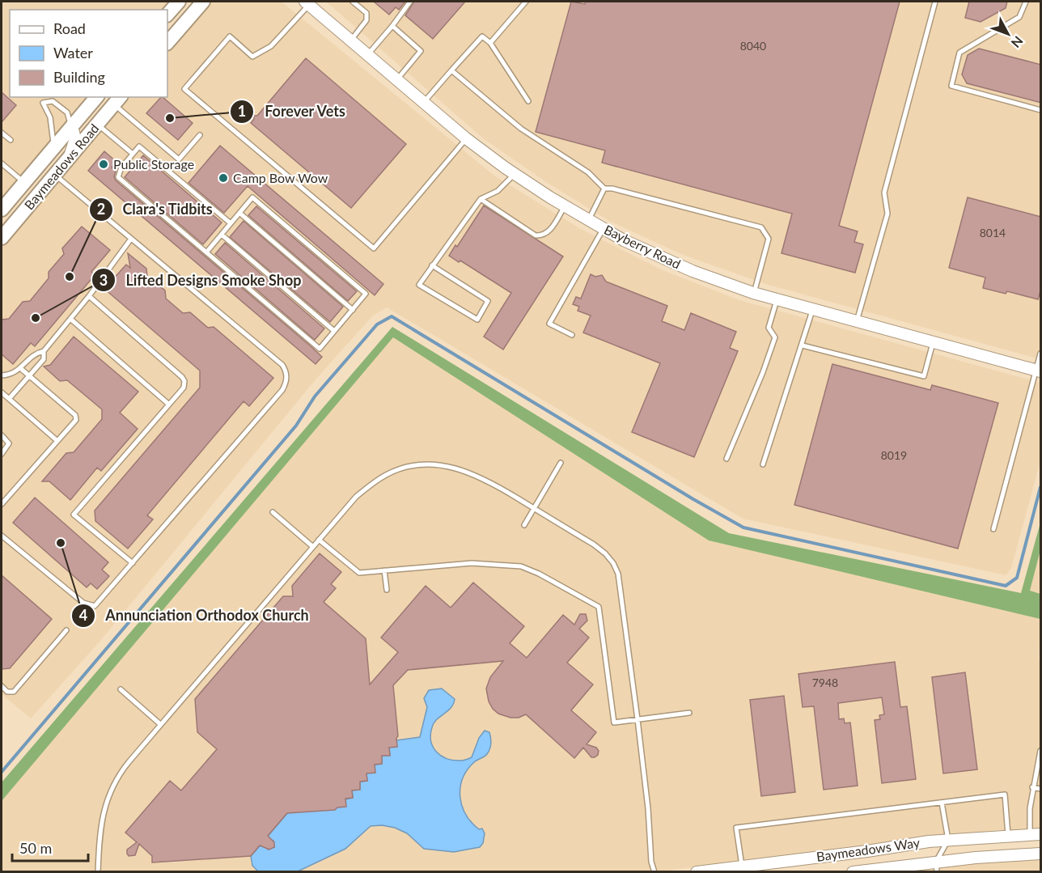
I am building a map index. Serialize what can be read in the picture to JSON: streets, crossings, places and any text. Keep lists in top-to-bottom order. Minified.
{"streets":{"main road":["Baymeadows Road"],"street":["Bayberry Road","Baymeadows Way"]},"places":["Forever Vets","Public Storage","Camp Bow Wow","Clara's Tidbits","Lifted Designs Smoke Shop","Annunciation Orthodox Church"],"house_numbers":["8040","8014","8019","7948"],"legend":["Road","Water","Building"],"scale_bar":"50 m","north":"bottom right"}
